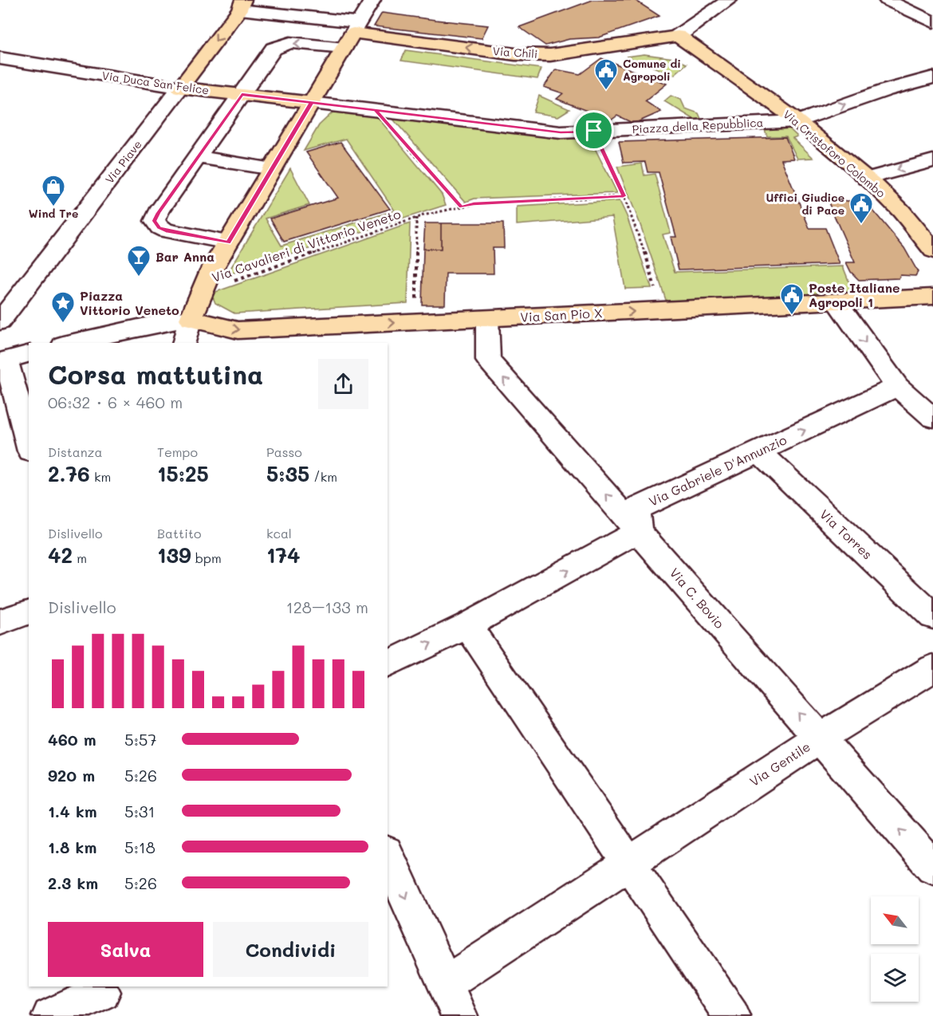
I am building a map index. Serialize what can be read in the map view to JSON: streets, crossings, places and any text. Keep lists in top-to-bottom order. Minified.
{"streets":{"main road":["Via Chili","Via Duca San Felice","Via Cristoforo Colombo","Via Piave","Via San Pio X"],"street":["Piazza della Repubblica","Via Gabriele D'Annunzio","Via Torres","Via C. Bovio","Via Gentile"],"path":["Via Cavalieri di Vittorio Veneto"]},"crossings":[["Via Chili","Via Cristoforo Colombo"],["Via Duca San Felice","Piazza della Repubblica"],["Via Duca San Felice","Via Piave"],["Piazza della Repubblica","Via Cristoforo Colombo"],["Via Cavalieri di Vittorio Veneto","Via San Pio X"],["Via San Pio X","Via C. Bovio"],["Via Gabriele D'Annunzio","Via Torres"],["Via Gabriele D'Annunzio","Via C. Bovio"],["Via C. Bovio","Via Gentile"]],"one_way":["Via Chili","Via San Pio X","Via Gabriele D'Annunzio"],"places":{"public building":["Comune di Agropoli","Uffici Giudice di Pace","Poste Italiane Agropoli 1"],"shop":["Wind Tre"],"bar":["Bar Anna"],"place":["Piazza Vittorio Veneto"]},"north":"top left","page":{"heading":["Corsa mattutina","06:32 · 6 × 460 m"],"stats":[["Distanza","2.76 km"],["Tempo","15:25"],["Passo","5:35 /km"],["Dislivello","42 m"],["Battito","139 bpm"],["kcal","174"]],"chart":["Dislivello","128–133 m"],"list":[{"name":"460 m","note":"5:57"},{"name":"920 m","note":"5:26"},{"name":"1.4 km","note":"5:31"},{"name":"1.8 km","note":"5:18"},{"name":"2.3 km","note":"5:26"}],"buttons":["Salva","Condividi"]}}
